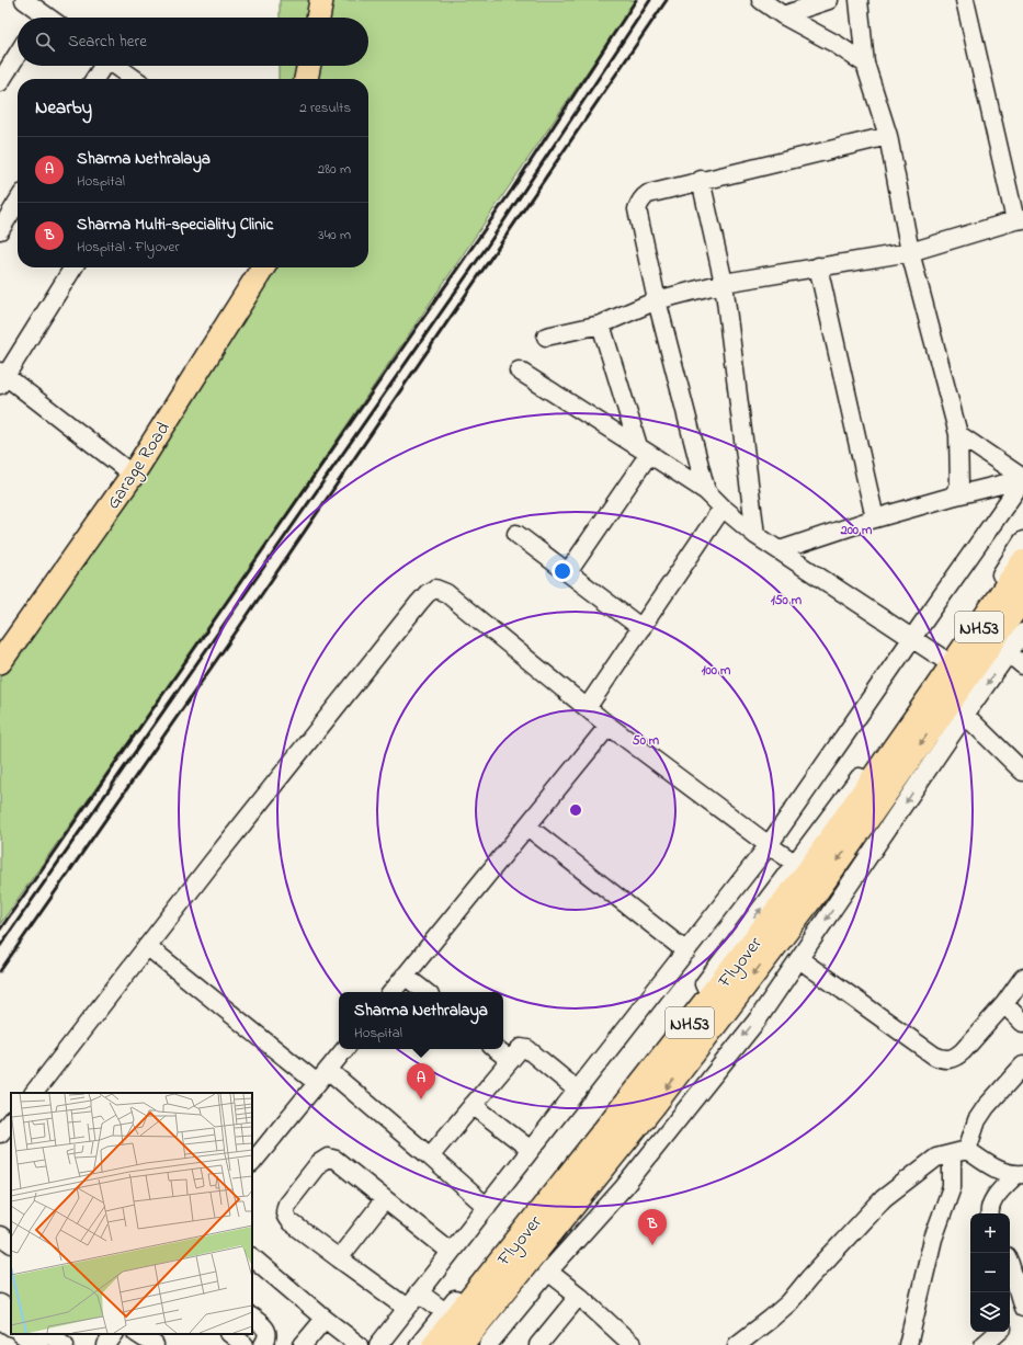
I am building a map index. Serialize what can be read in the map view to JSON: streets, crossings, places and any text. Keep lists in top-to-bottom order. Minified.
{"streets":{"highway":["NH53","Flyover"],"main road":["Garage Road"]},"page":{"search":"Search here","heading":["Nearby","2 results"],"list":[{"mark":"A","name":"Sharma Nethralaya","note":"Hospital","value":"280 m"},{"mark":"B","name":"Sharma Multi-speciality Clinic","note":"Hospital · Flyover","value":"340 m"}],"popup":["Sharma Nethralaya","Hospital"],"pins":["A","B"],"map_buttons":["+","−"]},"rings":["200 m","150 m","100 m","50 m"]}
